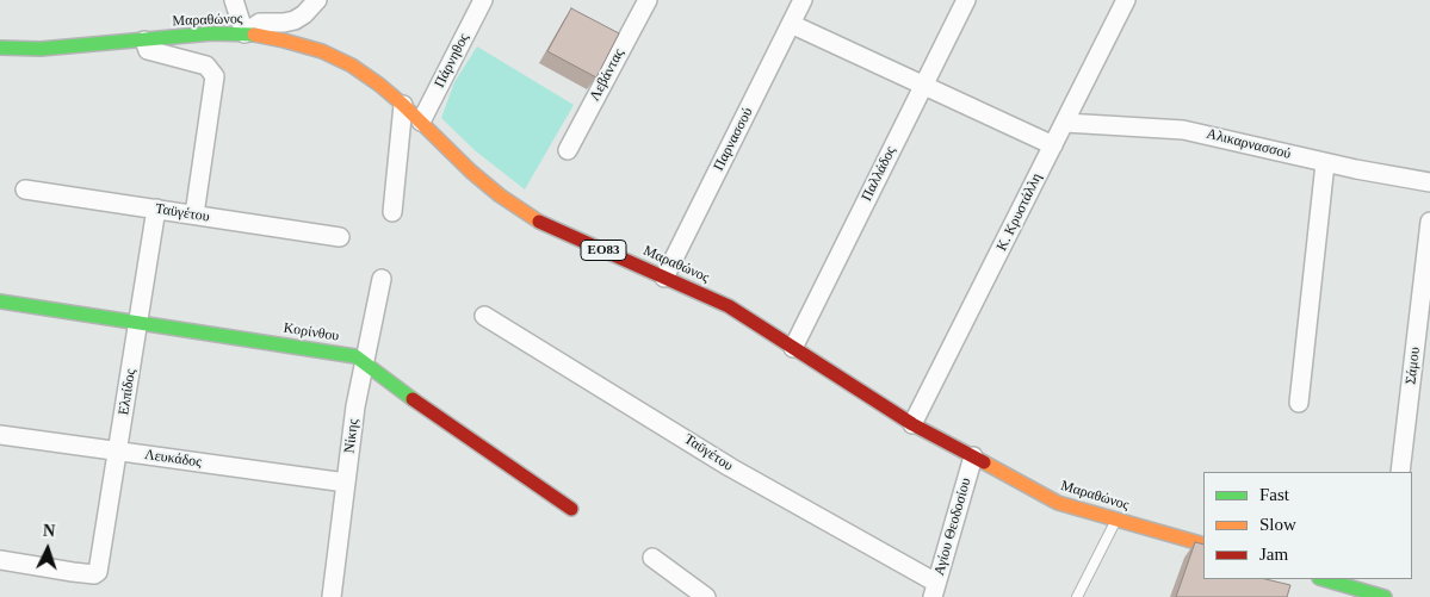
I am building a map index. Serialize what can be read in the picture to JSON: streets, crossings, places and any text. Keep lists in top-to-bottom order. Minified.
{"streets":{"main road":["Μαραθώνος","ΕΟ83","Κορίνθου"],"street":["Πάρνηθος","Λεβάντας","Παρνασσού","Αλικαρνασσού","Παλλάδος","Κ. Κρυστάλλη","Ταϋγέτου","Σάμου","Ελπίδος","Νίκης","Λευκάδος","Αγίου Θεοδοσίου"]},"crossings":[["Μαραθώνος","Πάρνηθος"],["Μαραθώνος","Παρνασσού"],["Μαραθώνος","Παλλάδος"],["Μαραθώνος","Κ. Κρυστάλλη"],["Μαραθώνος","Αγίου Θεοδοσίου"],["Αλικαρνασσού","Κ. Κρυστάλλη"],["Ταϋγέτου","Ελπίδος"],["Ταϋγέτου","Αγίου Θεοδοσίου"],["Κορίνθου","Ελπίδος"],["Κορίνθου","Νίκης"],["Ελπίδος","Λευκάδος"],["Νίκης","Λευκάδος"]],"legend":["Fast","Slow","Jam"],"north":"top"}
